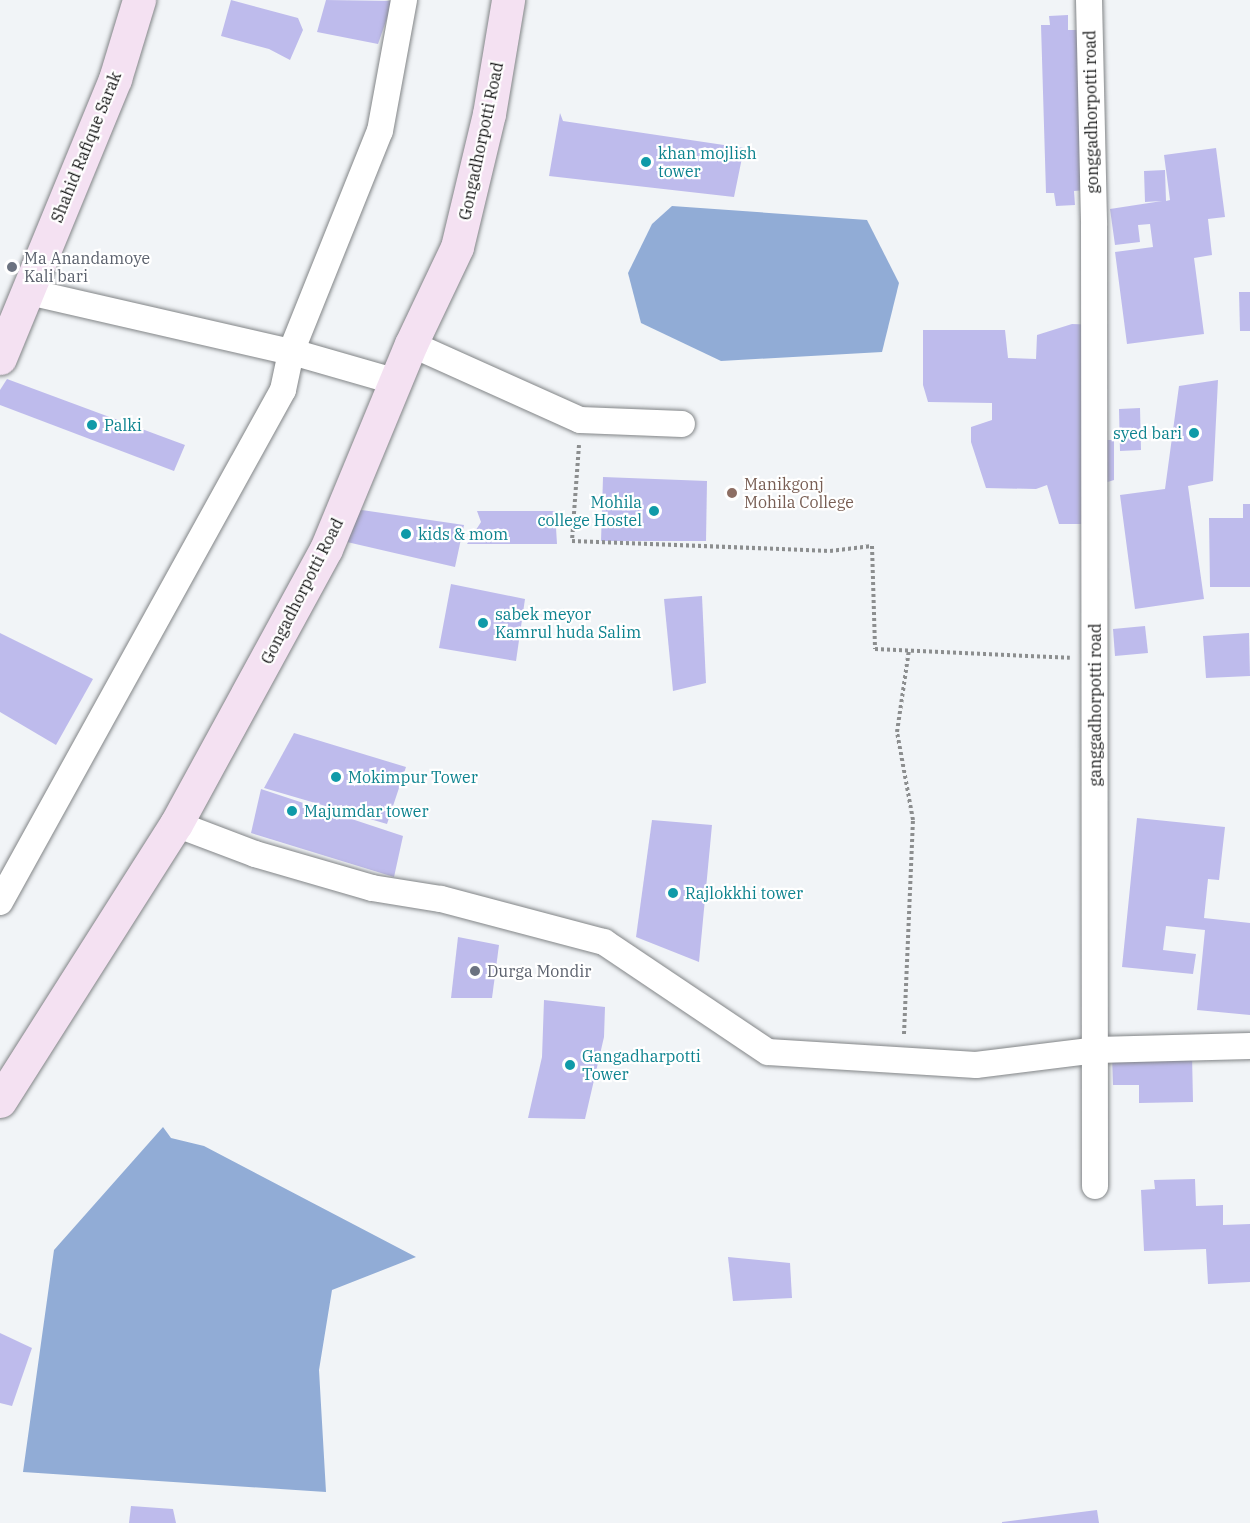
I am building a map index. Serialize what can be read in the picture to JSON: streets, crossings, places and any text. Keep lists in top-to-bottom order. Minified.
{"streets":{"street":["gonggadhorpotti road","Gongadhorpotti Road","Shahid Rafique Sarak","ganggadhorpotti road"]},"crossings":[["gonggadhorpotti road","ganggadhorpotti road"]],"places":["khan mojlish tower","Ma Anandamoye Kali bari","Palki","syed bari","Manikgonj Mohila College","Mohila college Hostel","kids & mom","sabek meyor Kamrul huda Salim","Mokimpur Tower","Majumdar tower","Rajlokkhi tower","Durga Mondir","Gangadharpotti Tower"]}
